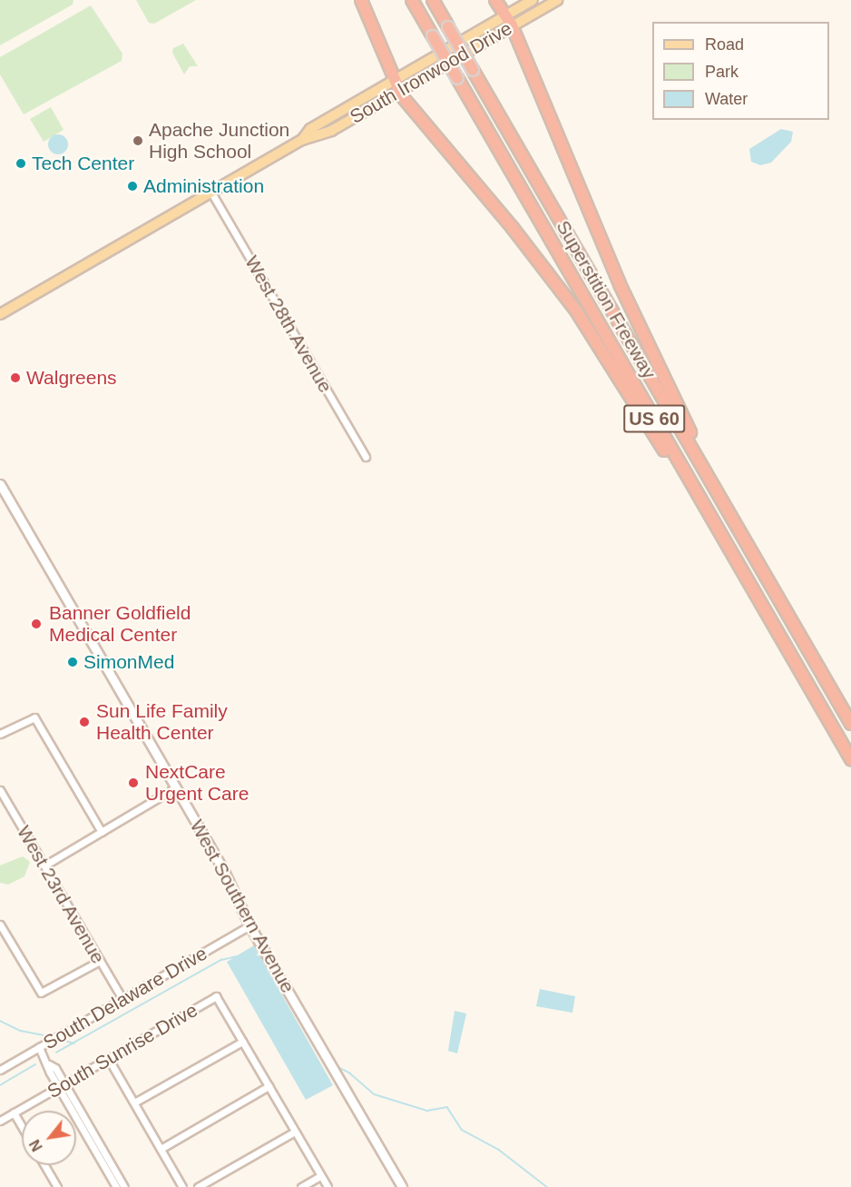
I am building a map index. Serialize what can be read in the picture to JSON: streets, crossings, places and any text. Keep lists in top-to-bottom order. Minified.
{"streets":{"highway":["Superstition Freeway","US 60"],"main road":["South Ironwood Drive","West Southern Avenue"],"street":["West 28th Avenue","West 23rd Avenue","South Delaware Drive","South Sunrise Drive"]},"crossings":[["South Ironwood Drive","West 28th Avenue"],["West 23rd Avenue","South Delaware Drive"],["West Southern Avenue","South Delaware Drive"]],"places":["Apache Junction High School","Tech Center","Administration","Walgreens","Banner Goldfield Medical Center","SimonMed","Sun Life Family Health Center","NextCare Urgent Care"],"legend":["Road","Park","Water"],"north":"bottom left"}
